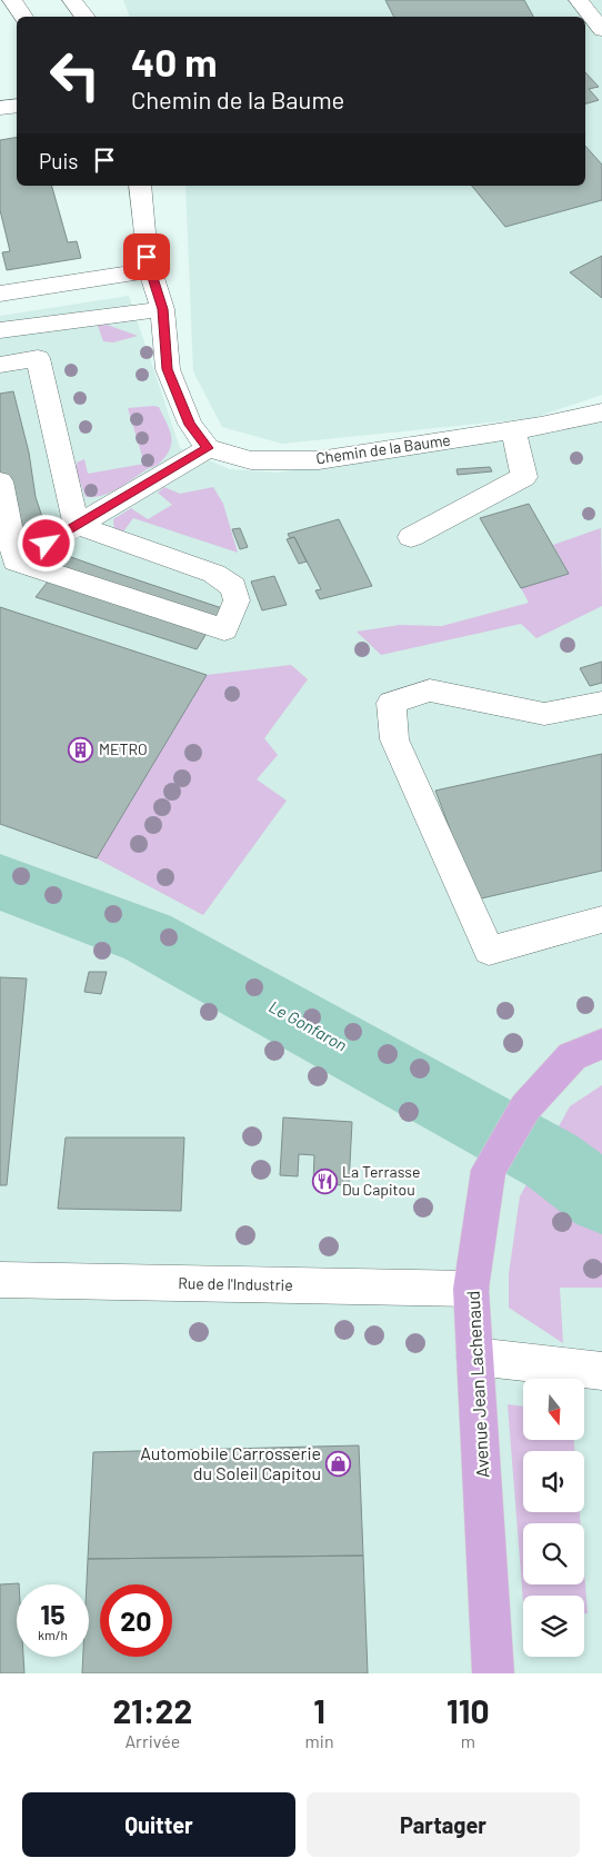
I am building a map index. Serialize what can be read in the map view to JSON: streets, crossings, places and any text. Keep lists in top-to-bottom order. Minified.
{"streets":{"main road":["Avenue Jean Lachenaud"],"street":["Chemin de la Baume","Rue de l'Industrie"]},"crossings":[["Rue de l'Industrie","Avenue Jean Lachenaud"]],"water":["Le Gonfaron"],"places":{"building":["METRO"],"restaurant":["La Terrasse Du Capitou"],"shop":["Automobile Carrosserie du Soleil Capitou"]},"north":"bottom","page":{"turn":["40 m","Chemin de la Baume"],"then":"Puis","speed":"15 km/h","limit":"20","eta":["21:22","Arrivée","1","min","110","m"],"buttons":["Quitter","Partager"]}}
